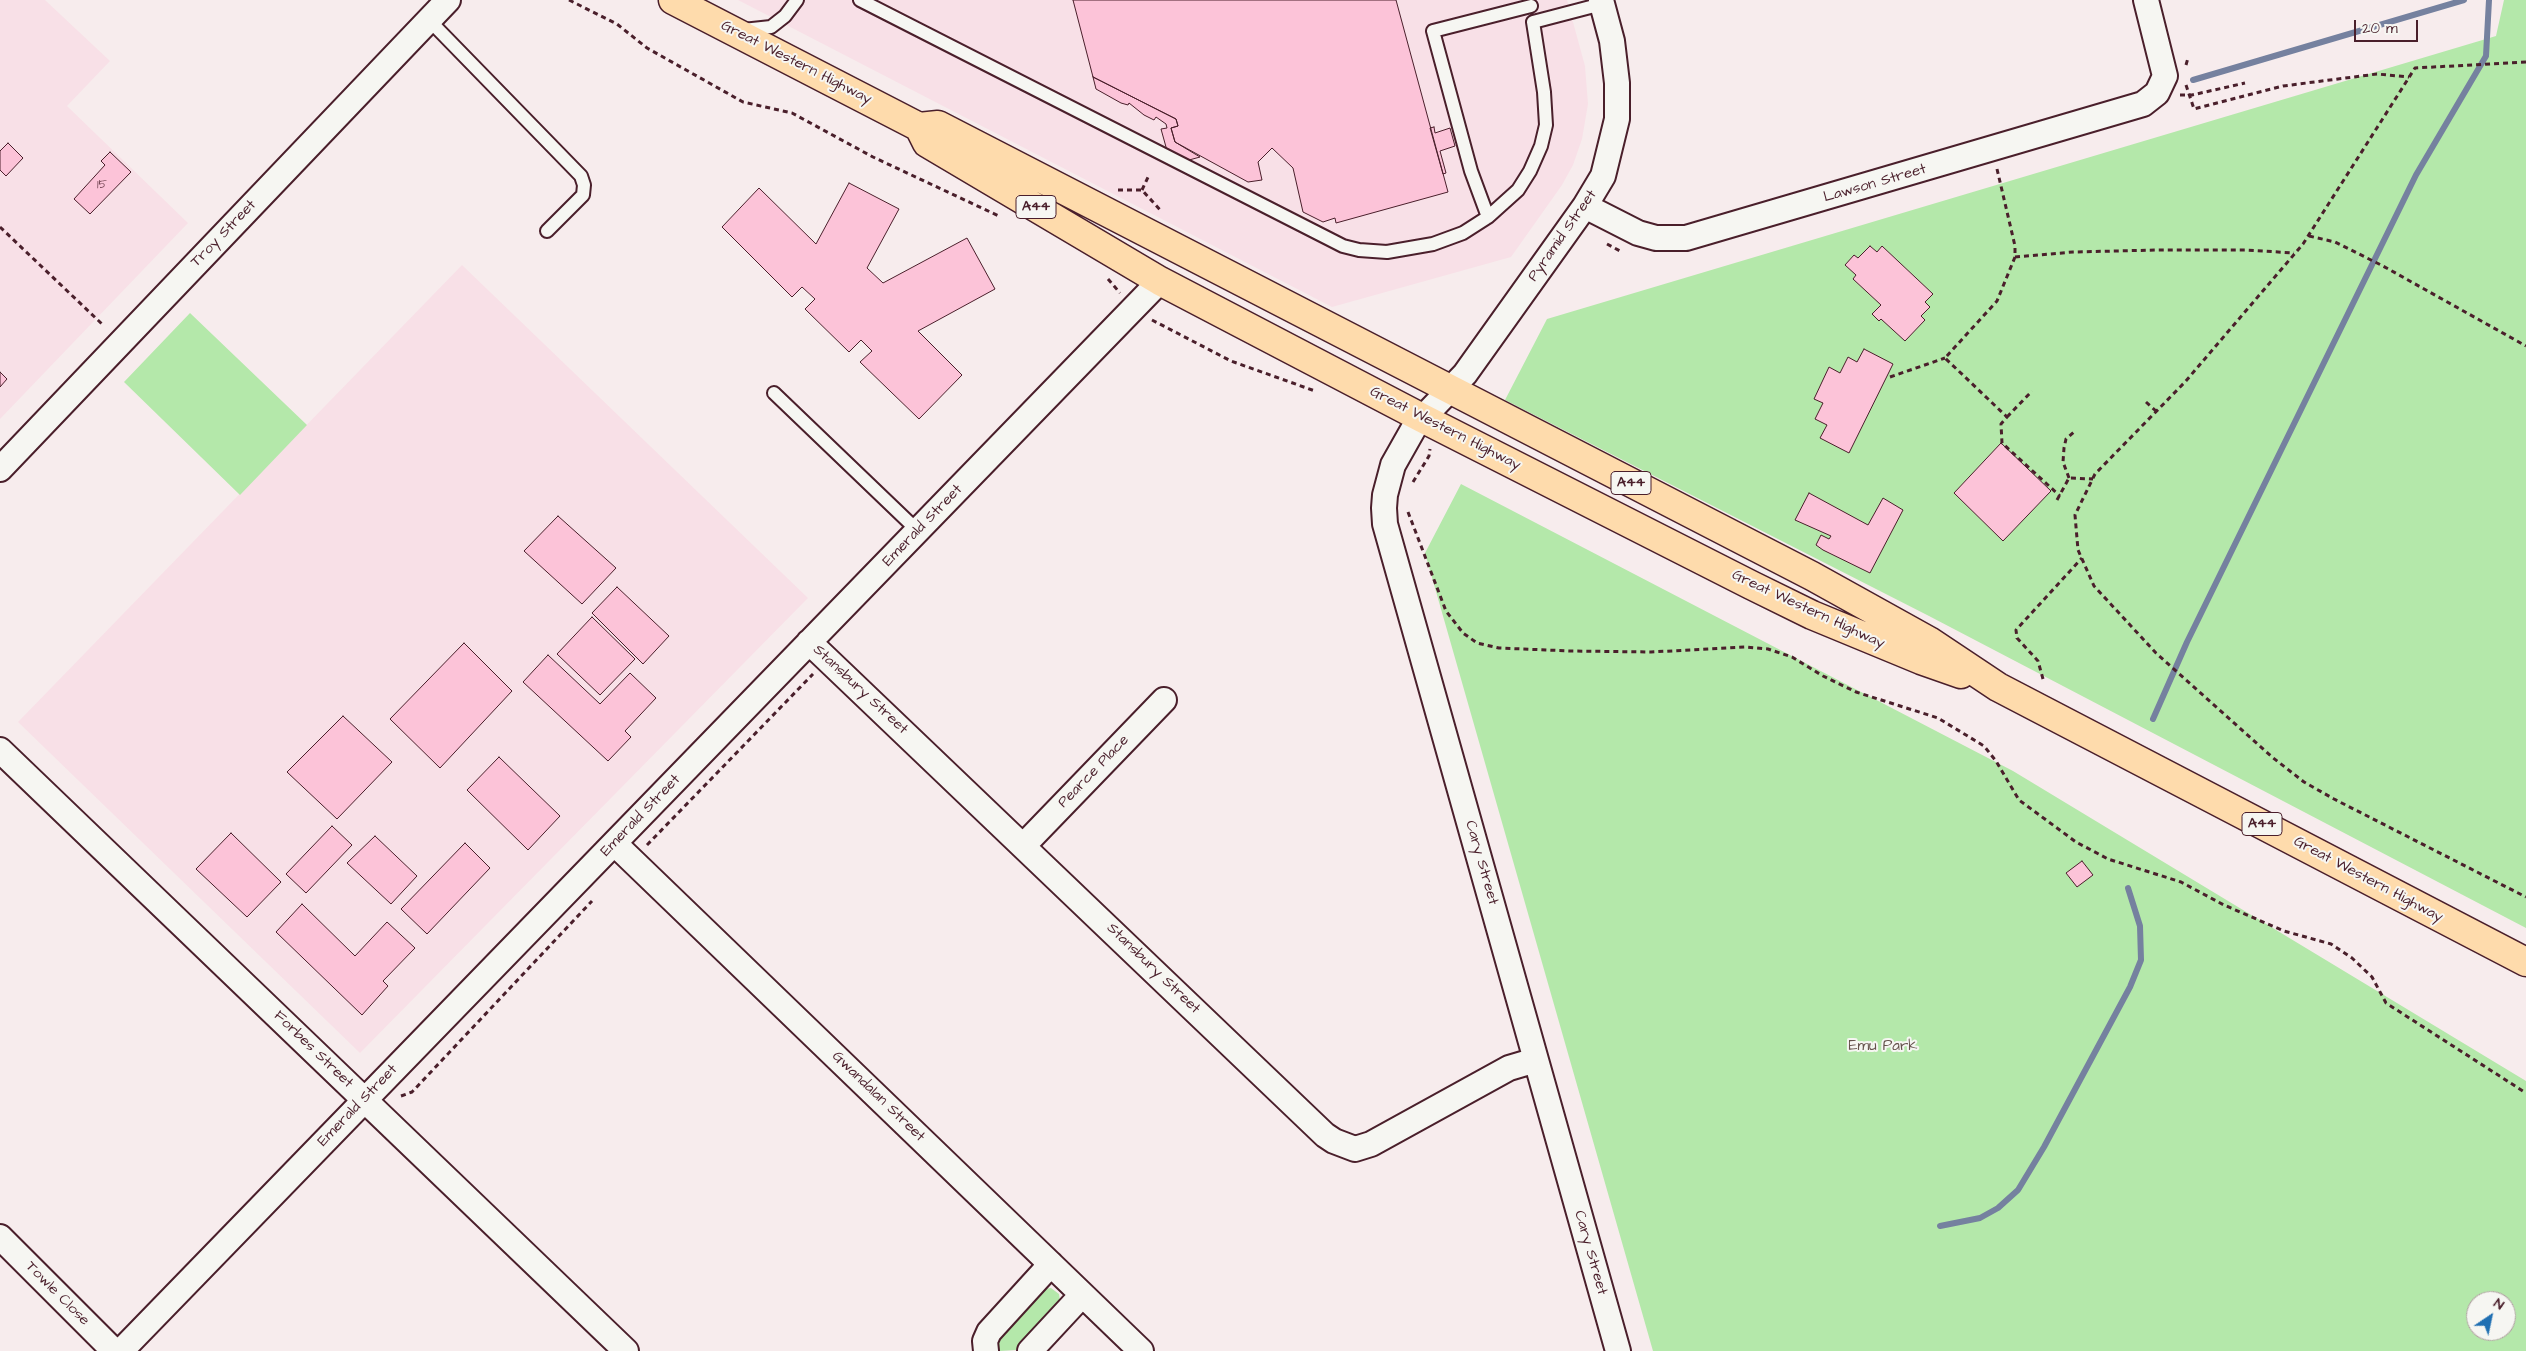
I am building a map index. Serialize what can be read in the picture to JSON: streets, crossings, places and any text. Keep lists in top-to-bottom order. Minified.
{"streets":{"highway":["Great Western Highway","A44"],"street":["Lawson Street","Troy Street","Pyramid Street","Emerald Street","Stansbury Street","Pearce Place","Cary Street","Forbes Street","Gwandalan Street","Towle Close"]},"crossings":[["Great Western Highway","Pyramid Street"],["Great Western Highway","Emerald Street"],["Great Western Highway","Cary Street"],["Lawson Street","Pyramid Street"],["Pyramid Street","Cary Street"],["Emerald Street","Stansbury Street"],["Emerald Street","Forbes Street"],["Emerald Street","Gwandalan Street"],["Stansbury Street","Pearce Place"],["Stansbury Street","Cary Street"]],"parks":["Emu Park"],"house_numbers":["15"],"scale_bar":"20 m","north":"top right"}
